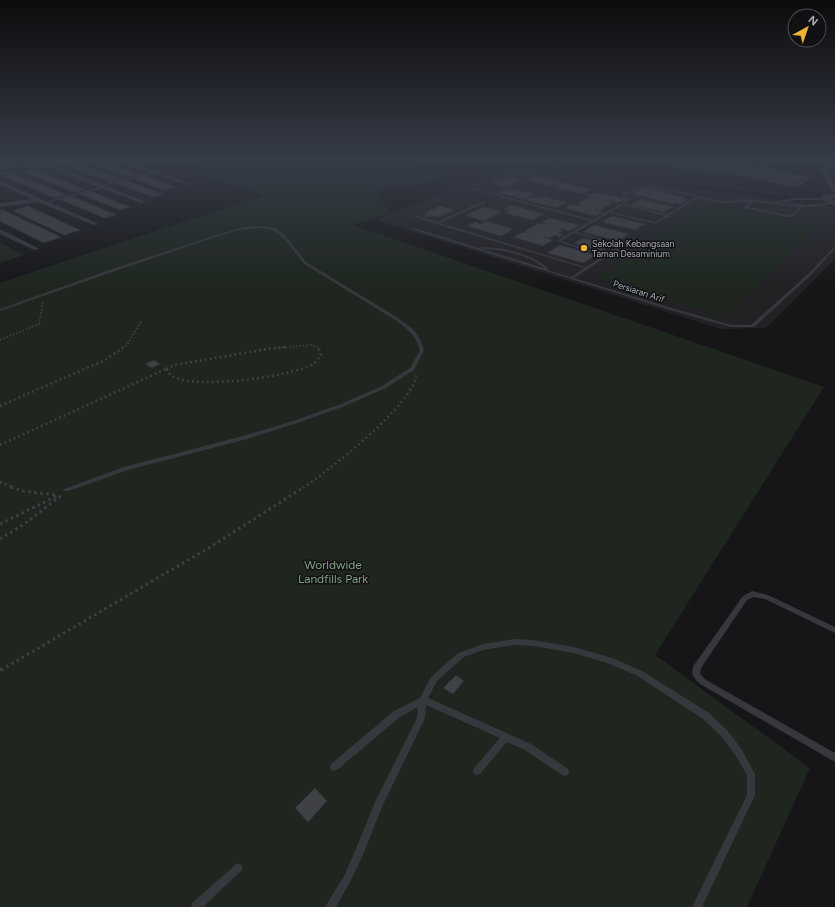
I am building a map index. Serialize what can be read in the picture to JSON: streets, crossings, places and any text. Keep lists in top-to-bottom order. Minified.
{"streets":{"lane":["Persiaran Arif"]},"parks":["Worldwide Landfills Park"],"places":["Sekolah Kebangsaan Taman Desaminium"],"north":"top right"}
